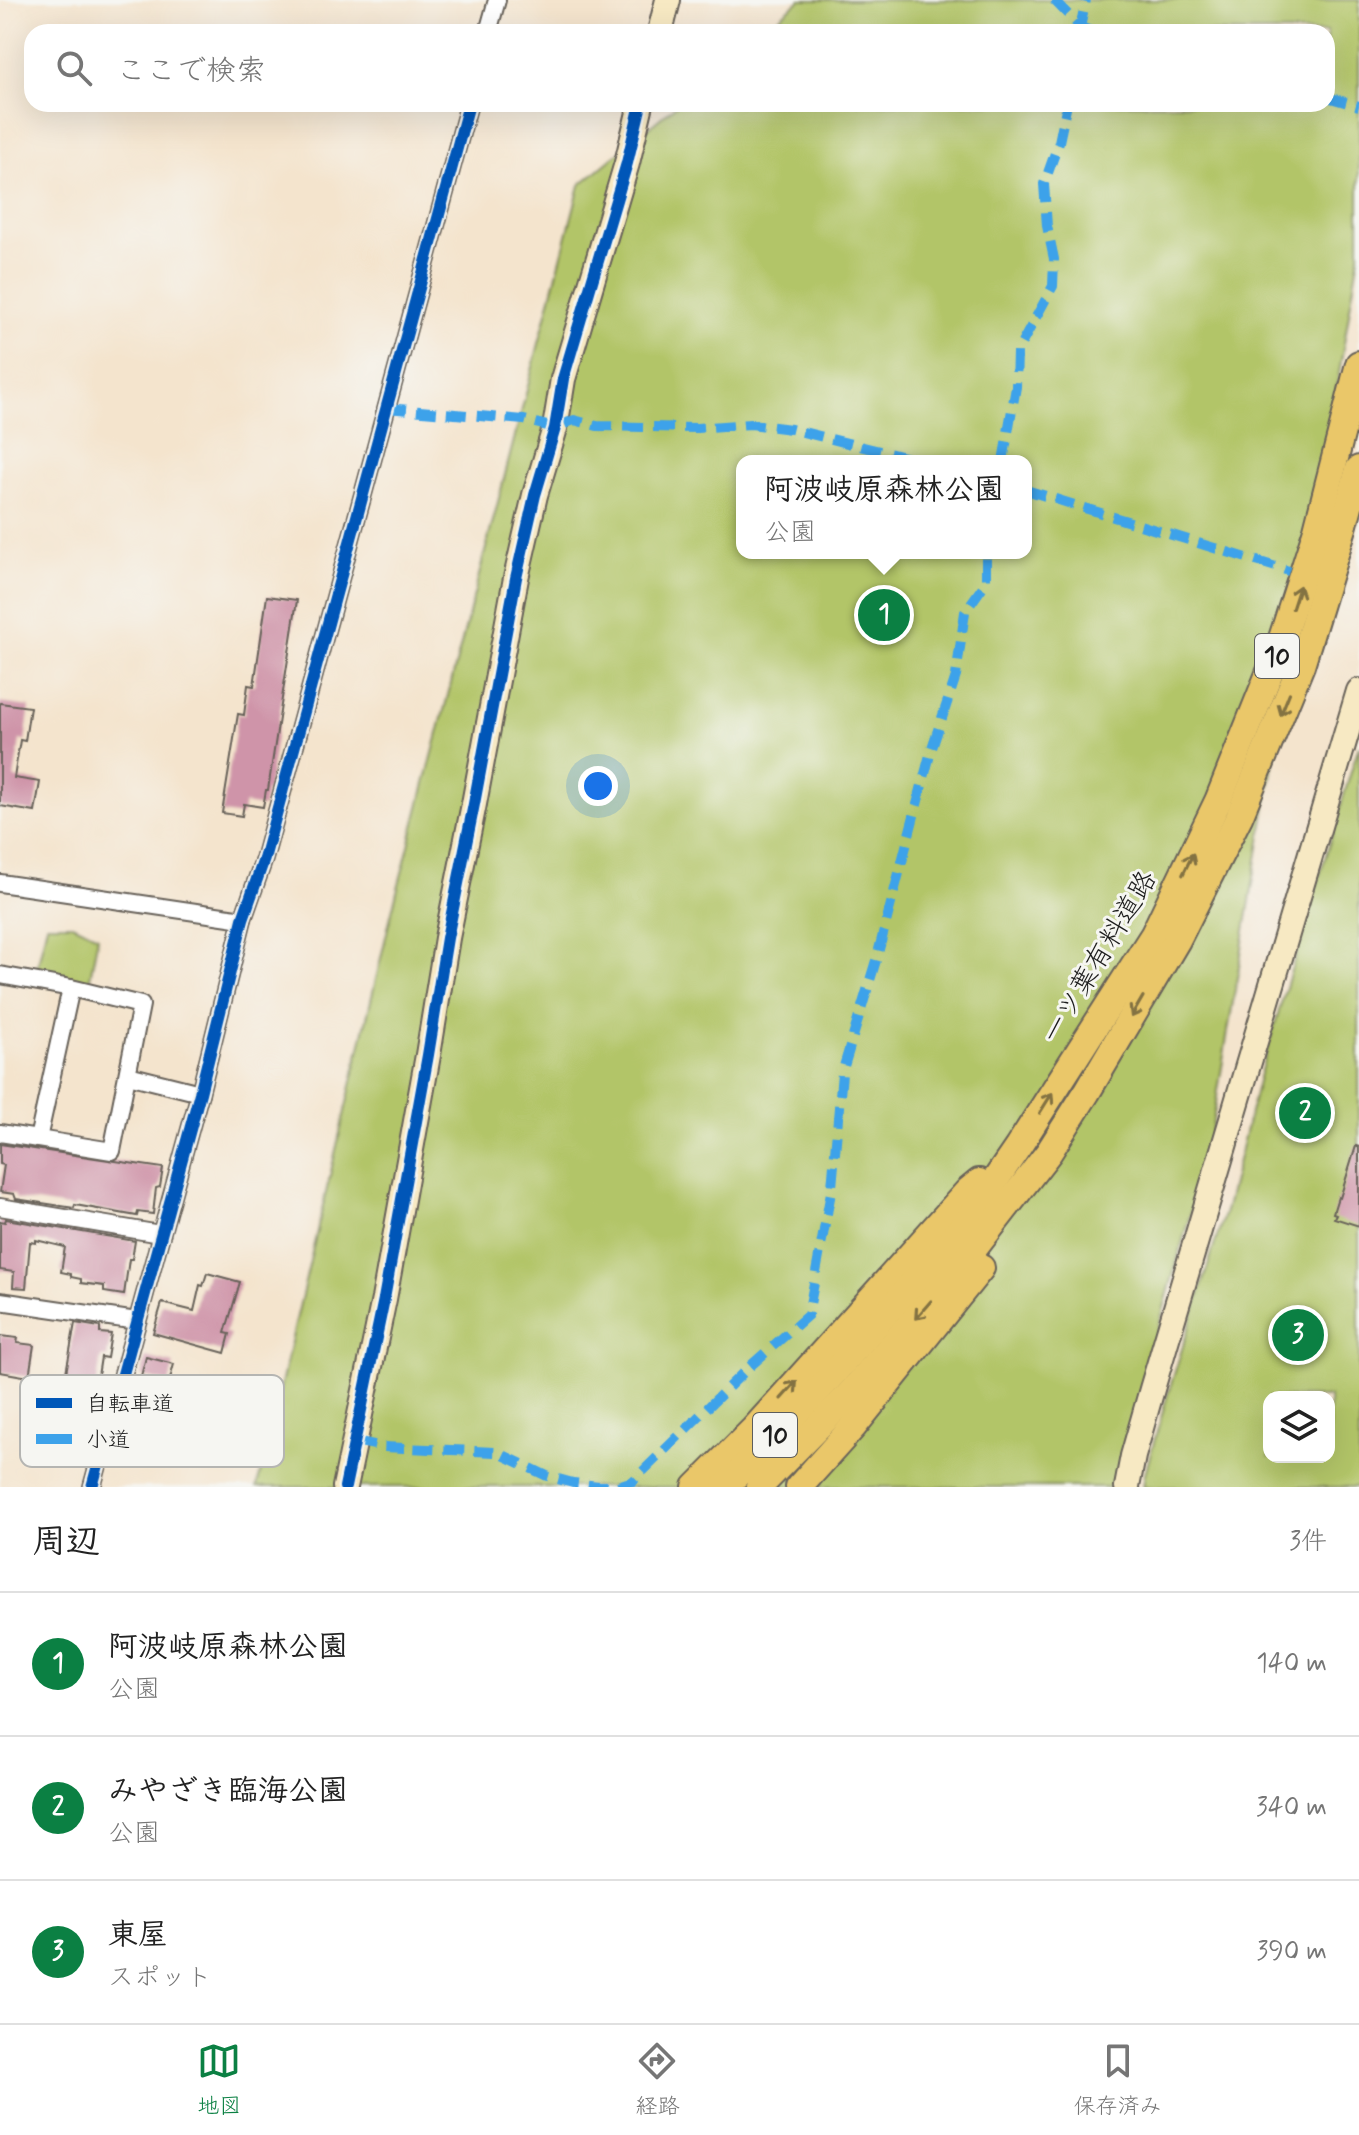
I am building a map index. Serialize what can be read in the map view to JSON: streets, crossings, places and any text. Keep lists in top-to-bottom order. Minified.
{"streets":{"main road":["10","一ツ葉有料道路"]},"legend":["自転車道","小道"],"page":{"search":"ここで検索","popup":["阿波岐原森林公園","公園"],"pins":["1","2","3"],"heading":["周辺","3件"],"list":[{"mark":"1","name":"阿波岐原森林公園","note":"公園","value":"140 m"},{"mark":"2","name":"みやざき臨海公園","note":"公園","value":"340 m"},{"mark":"3","name":"東屋","note":"スポット","value":"390 m"}],"nav":["地図","経路","保存済み"]}}
